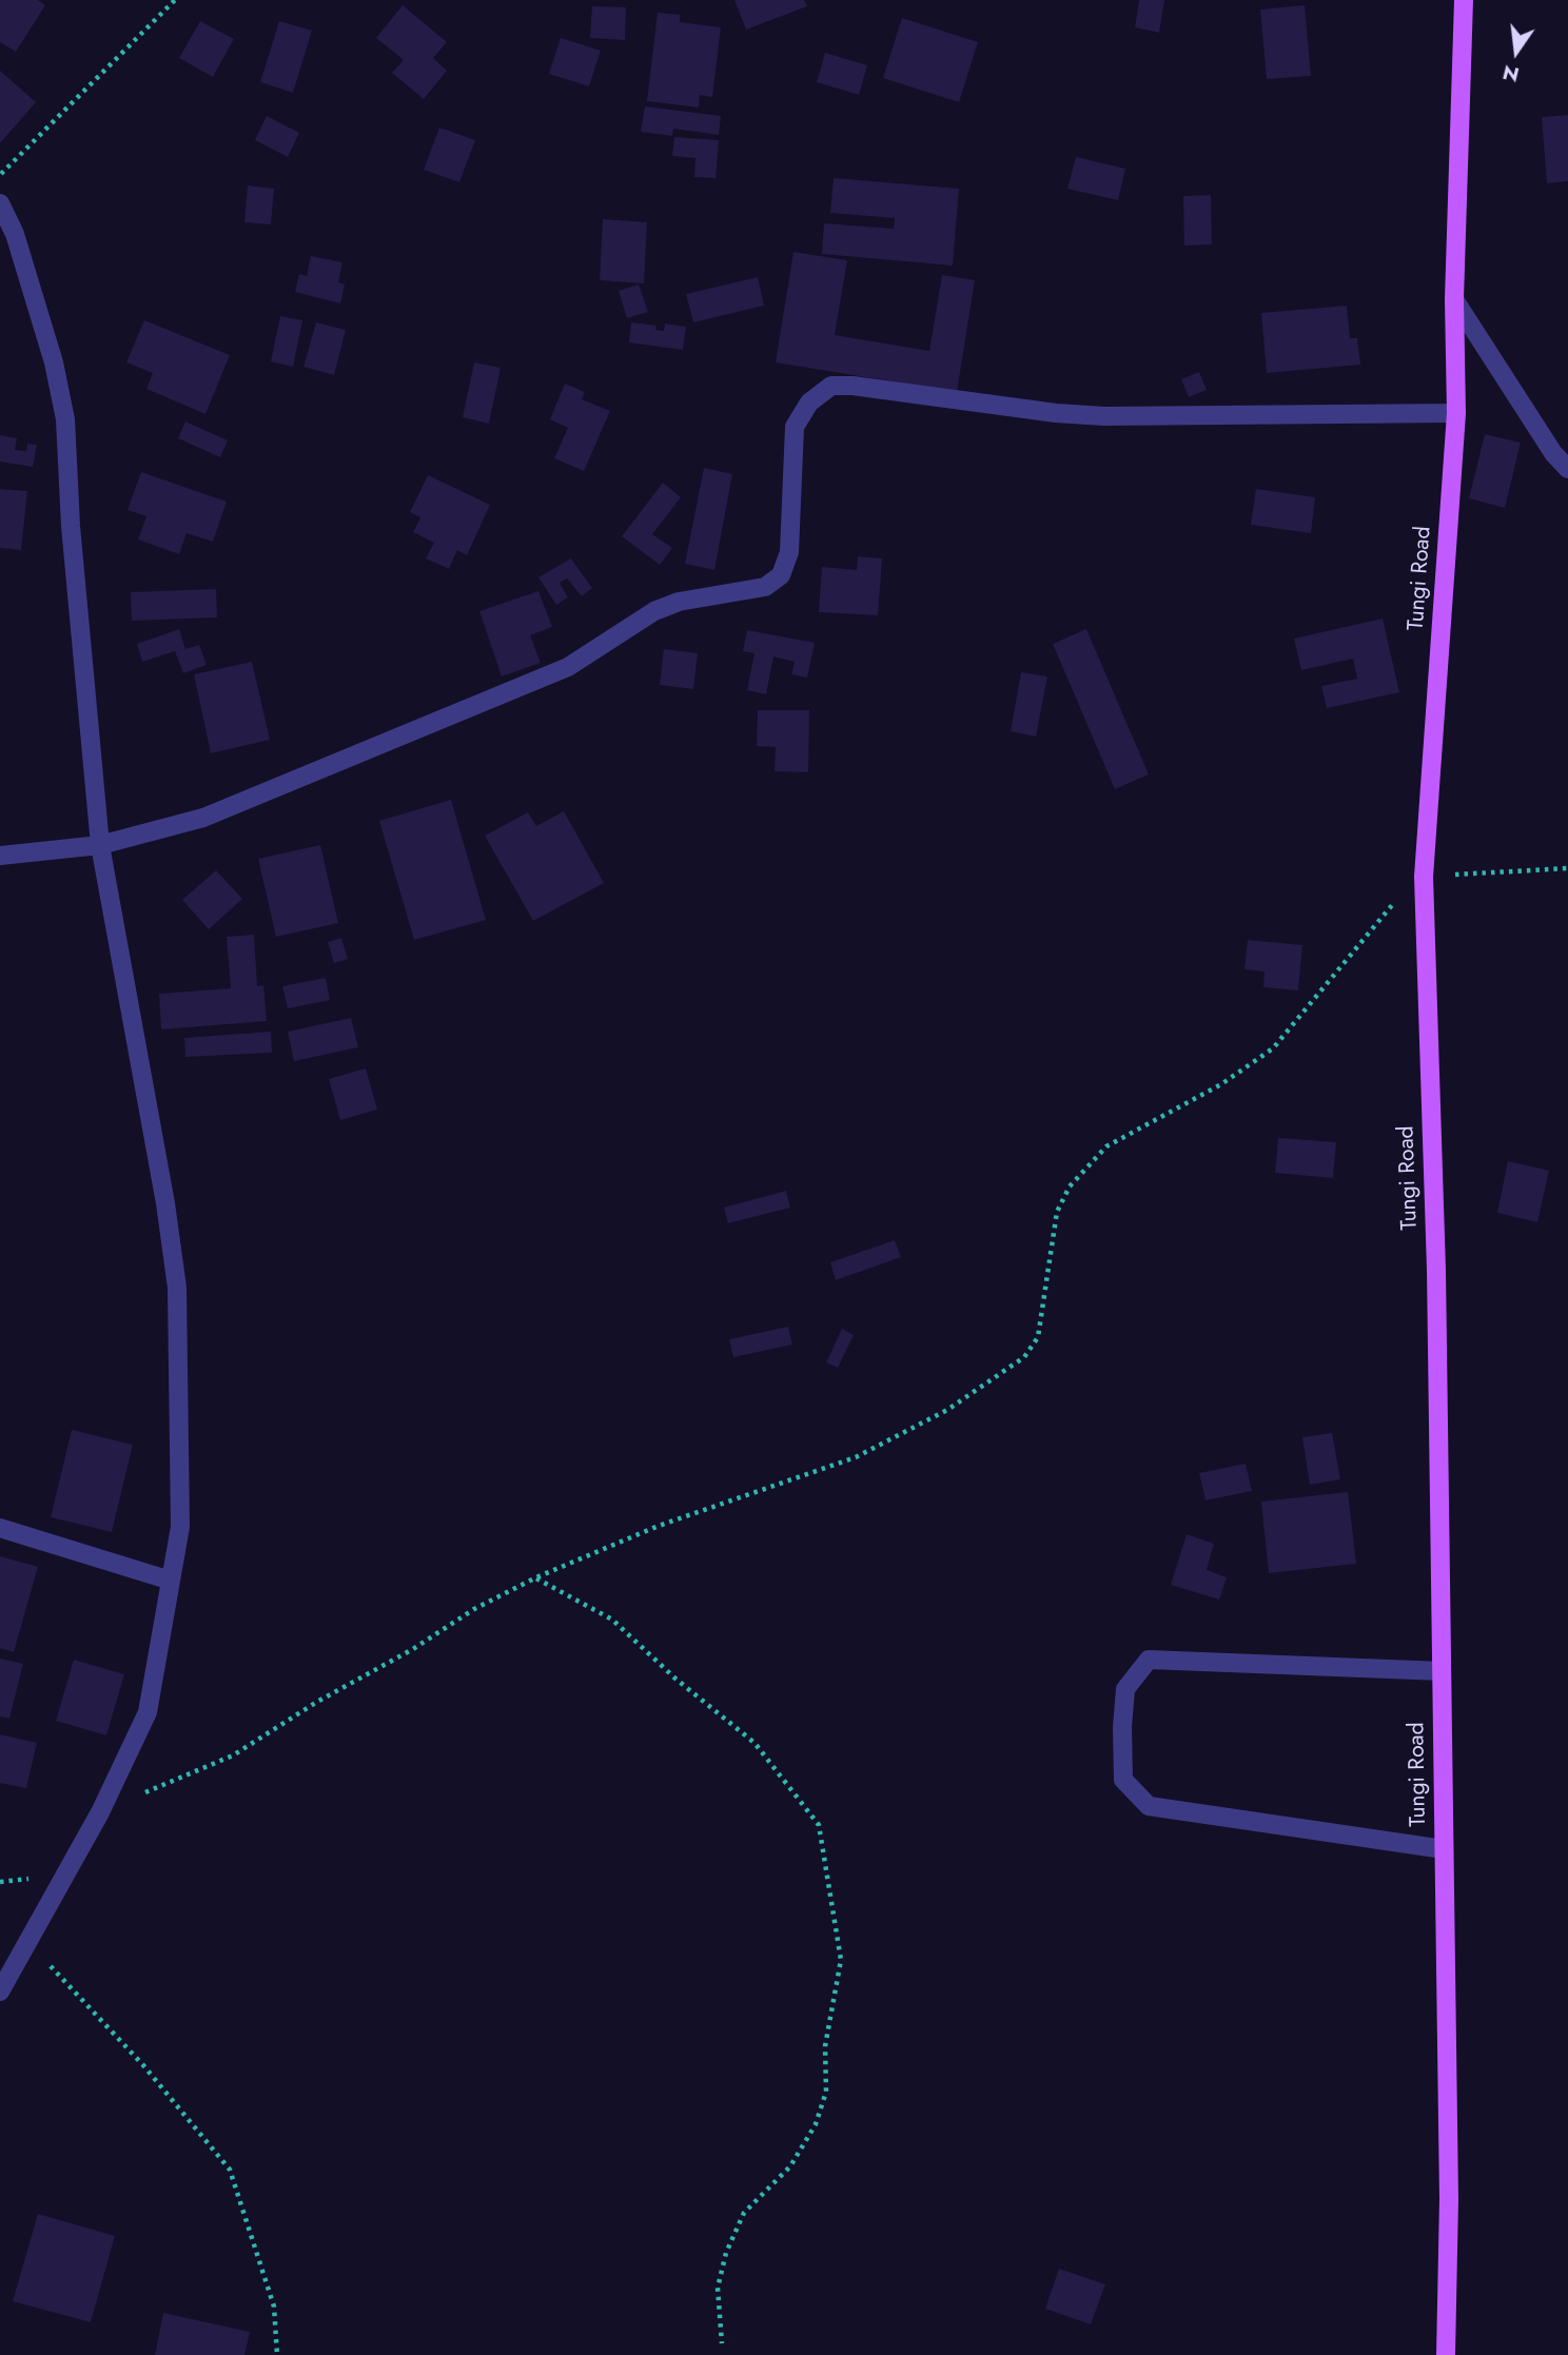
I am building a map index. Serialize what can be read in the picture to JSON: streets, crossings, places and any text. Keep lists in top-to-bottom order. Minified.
{"streets":{"main road":["Tungi Road"]},"north":"bottom"}
